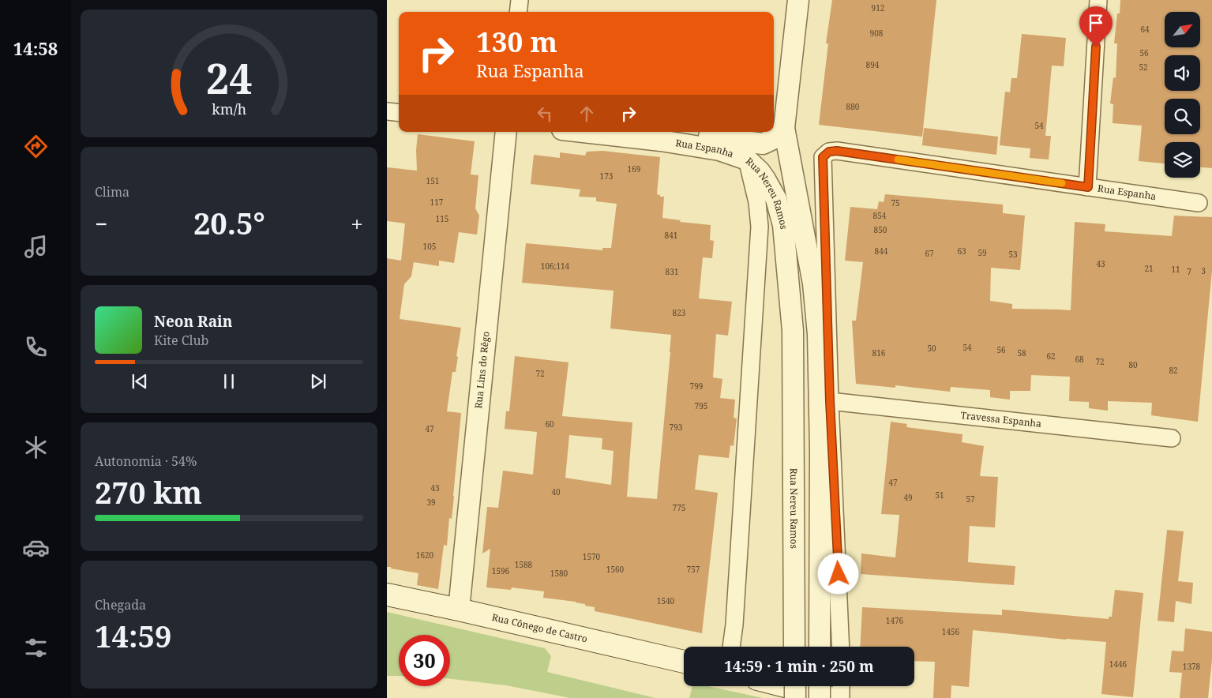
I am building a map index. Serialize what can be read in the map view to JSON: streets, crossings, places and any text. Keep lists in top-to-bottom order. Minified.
{"streets":{"main road":["Rua Cônego de Castro"],"street":["Rua Espanha","Rua Nereu Ramos","Rua Lins do Rêgo","Travessa Espanha"]},"crossings":[["Rua Espanha","Rua Nereu Ramos"],["Rua Espanha","Travessa Espanha"],["Rua Lins do Rêgo","Rua Cônego de Castro"]],"house_numbers":["912","64","908","56","894","52","880","54","169","173","151","117","75","854","115","850","841","105","844","63","59","67","53","43","106;114","21","11","3","831","7","823","54","50","56","816","58","62","68","72","80","82","72","799","795","60","793","47","47","43","40","51","49","57","39","775","1620","1570","1588","1560","757","1596","1580","1540","1476","1456","1446","1378"],"north":"top right","page":{"tabs":"14:58","turn":["130 m","Rua Espanha"],"tile":["Clima",["Autonomia · 54%","270 km"],["Chegada","14:59"]],"heat":["−","20.5°","+"],"song":["Neon Rain","Kite Club"],"limit":"30","trip":"14:59 · 1 min · 250 m","gauge":["24","km/h"]}}
